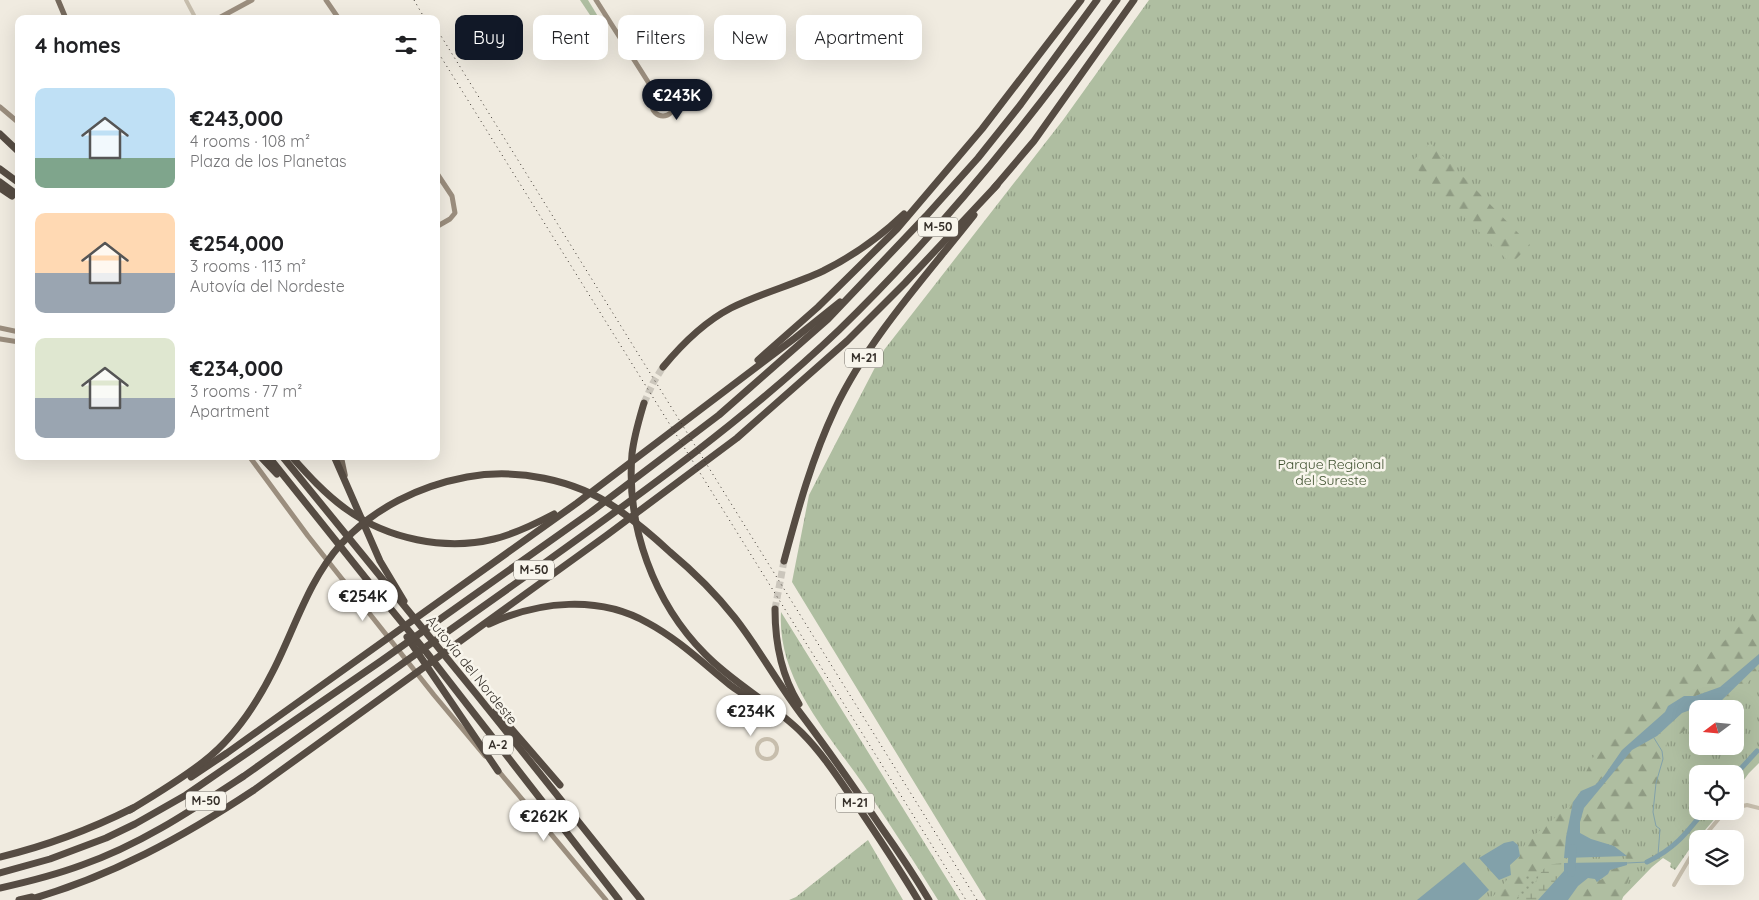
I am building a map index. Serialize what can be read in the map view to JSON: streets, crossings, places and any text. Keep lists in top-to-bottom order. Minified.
{"streets":{"highway":["M-50","M-21","Autovía del Nordeste","A-2"]},"crossings":[["M-50","M-21"]],"parks":["Parque Regional del Sureste"],"north":"left","page":{"chip":["Buy","Rent","Filters","New","Apartment"],"heading":"4 homes","list":[{"name":"€243,000","note":"4 rooms · 108 m² · Plaza de los Planetas"},{"name":"€254,000","note":"3 rooms · 113 m² · Autovía del Nordeste"},{"name":"€234,000","note":"3 rooms · 77 m² · Apartment"}],"price":["€243K","€254K","€234K","€262K"]}}
